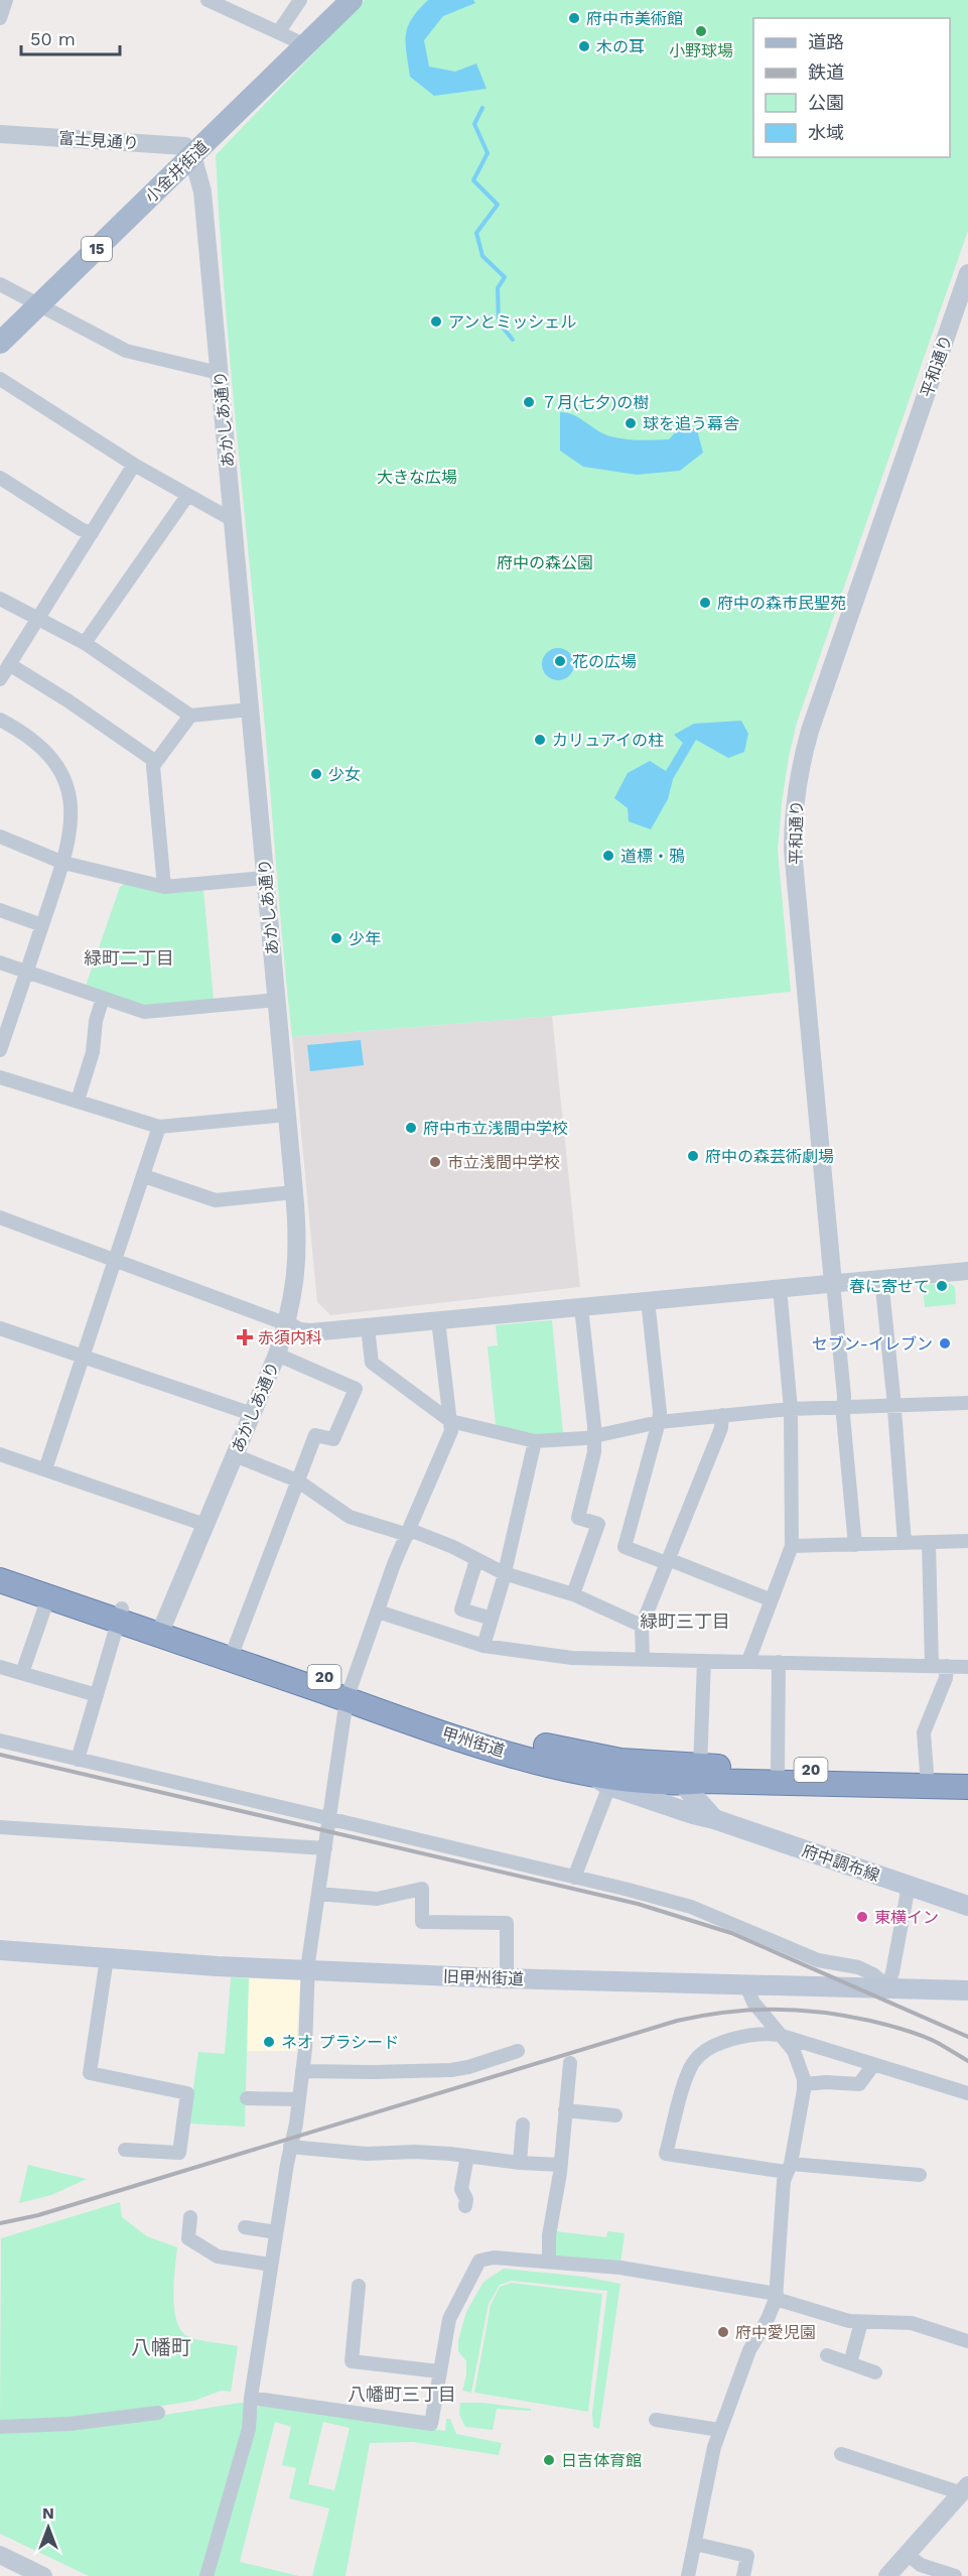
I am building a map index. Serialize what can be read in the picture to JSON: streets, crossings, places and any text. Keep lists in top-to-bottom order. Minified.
{"streets":{"highway":["20","甲州街道"],"main road":["小金井街道","15","府中調布線","旧甲州街道"],"street":["富士見通り","平和通り","あかしあ通り"]},"crossings":[["富士見通り","小金井街道"],["富士見通り","あかしあ通り"],["小金井街道","あかしあ通り"],["あかしあ通り","甲州街道"],["甲州街道","府中調布線"]],"districts":["緑町二丁目","緑町三丁目","八幡町","八幡町三丁目"],"parks":["大きな広場","府中の森公園"],"places":{"other":["府中市美術館","小野球場","木の耳","アンとミッシェル","７月(七夕)の樹","球を追う幕舎","府中の森市民聖苑","花の広場","カリュアイの柱","少女","道標・鴉","少年","府中市立浅間中学校","府中の森芸術劇場","市立浅間中学校","春に寄せて","セブン-イレブン","東横イン","ネオ プラシード","府中愛児園","日吉体育館"],"health":["赤須内科"]},"legend":["道路","鉄道","公園","水域"],"scale_bar":"50 m","north":"top"}
